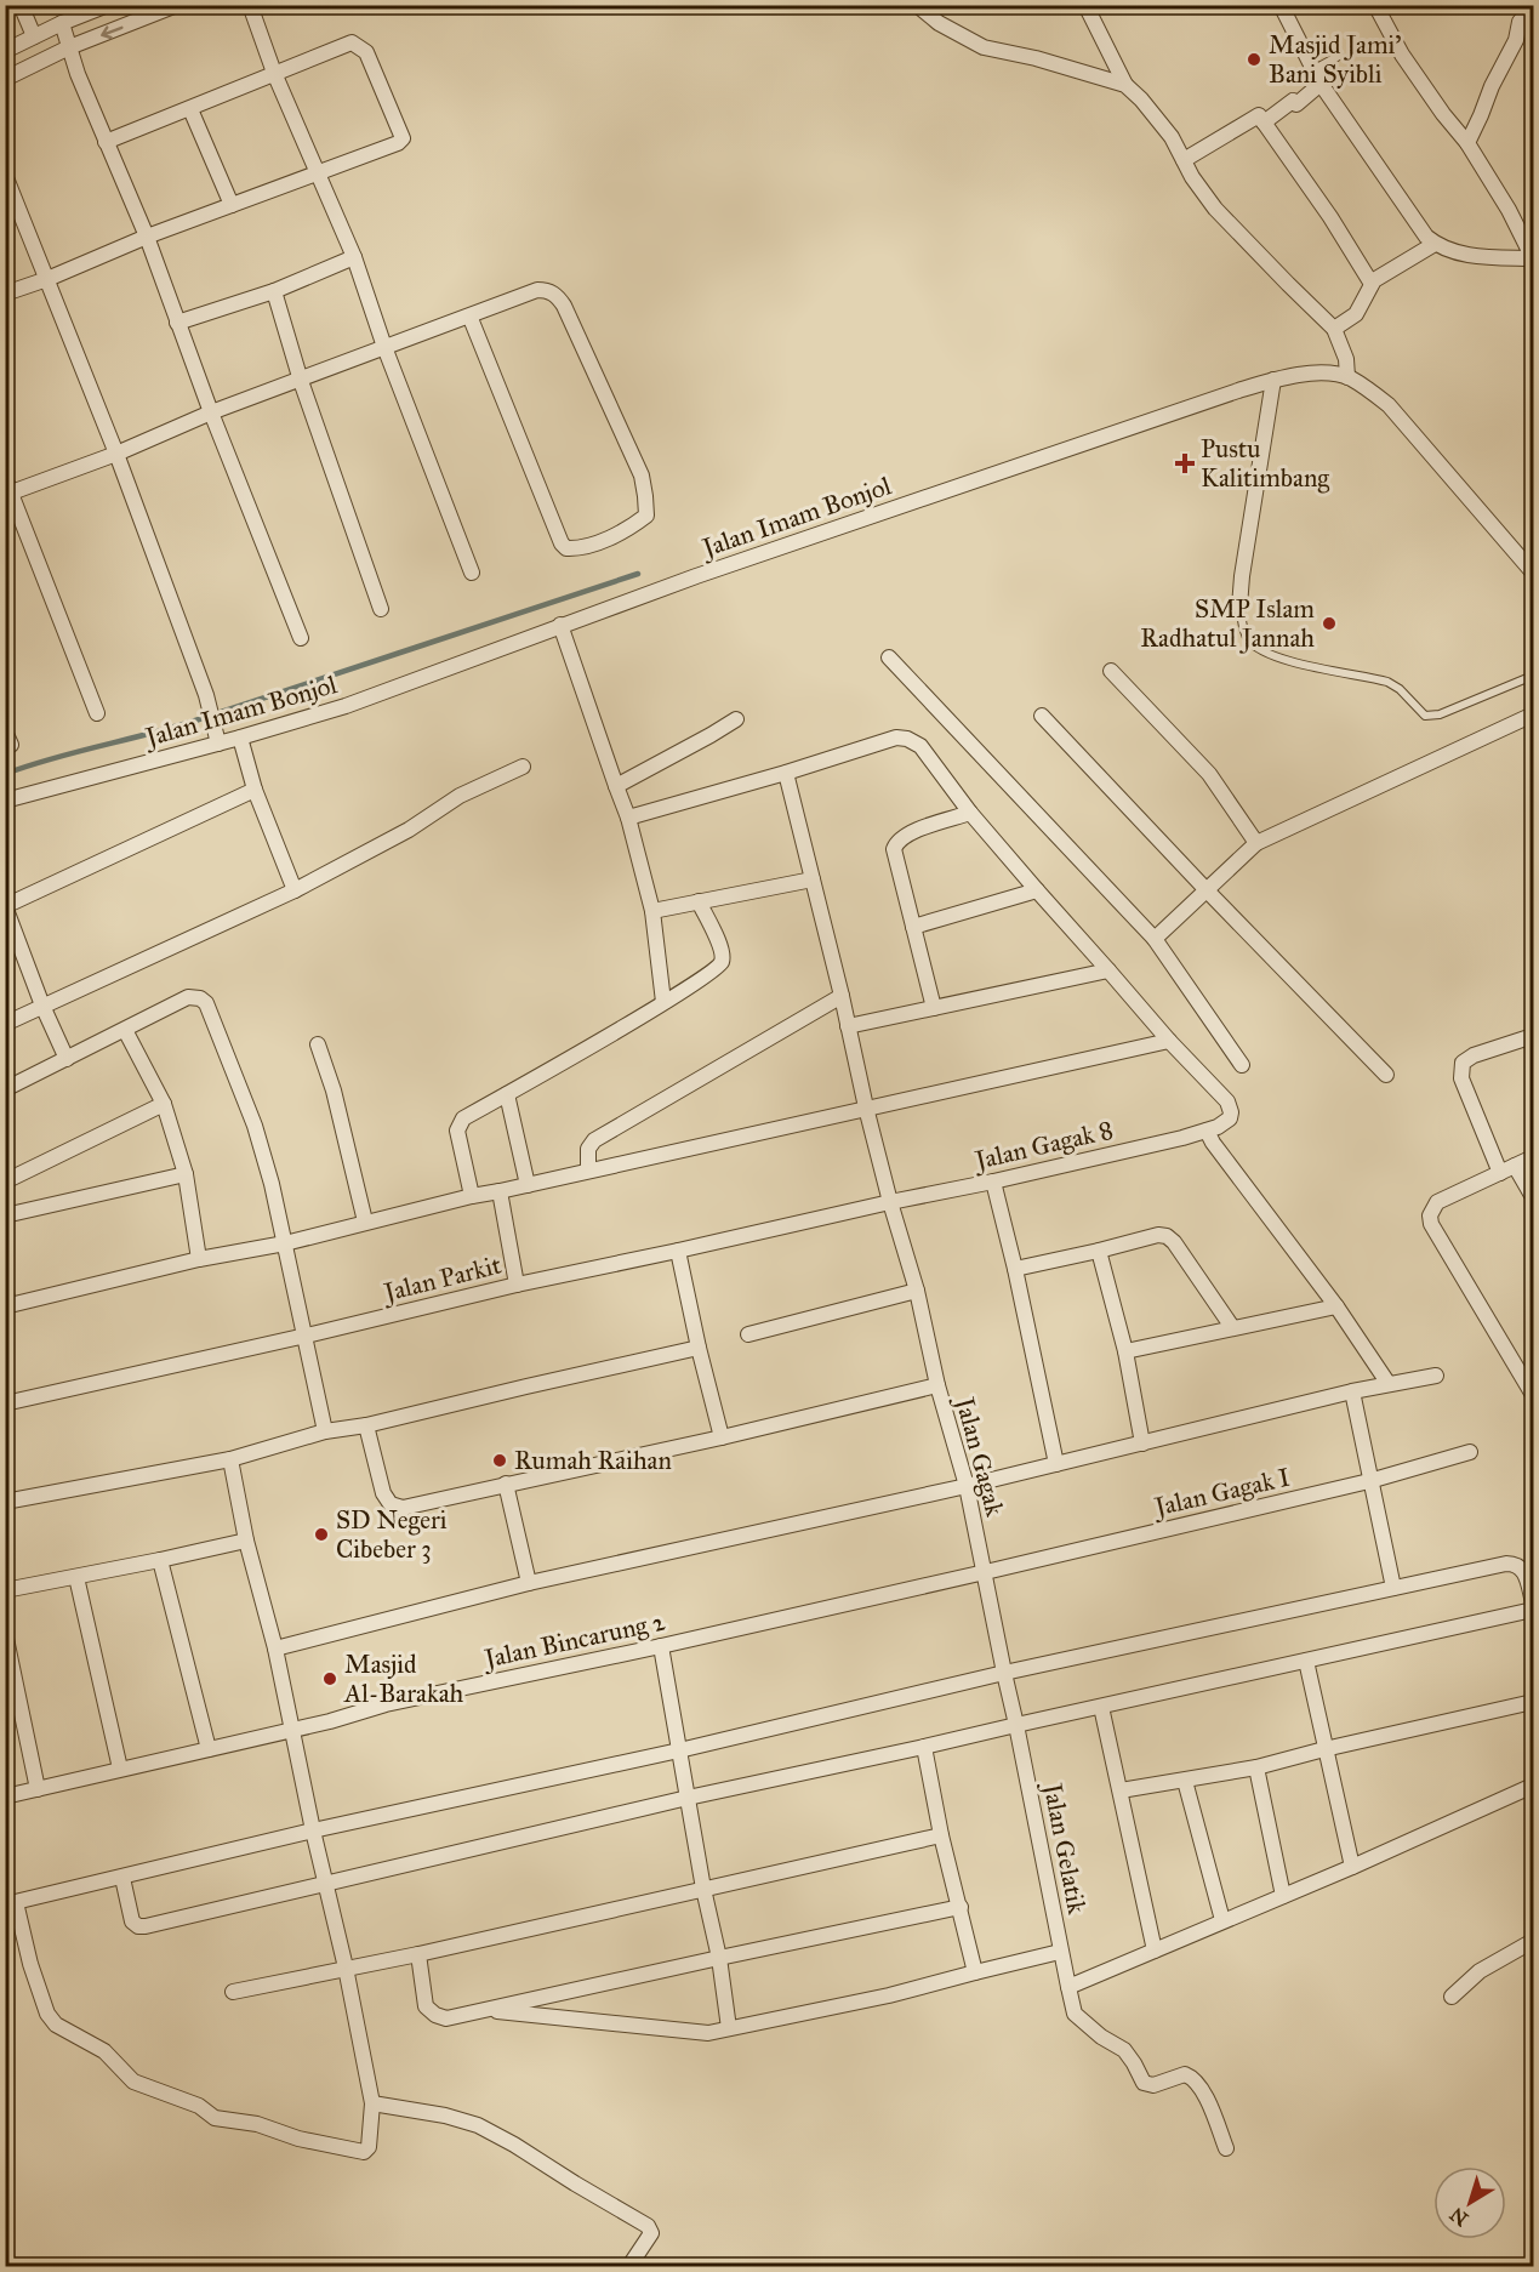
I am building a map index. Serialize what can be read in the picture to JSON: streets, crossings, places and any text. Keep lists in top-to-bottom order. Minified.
{"streets":{"street":["Jalan Imam Bonjol","Jalan Gagak 8","Jalan Parkit","Jalan Gagak","Jalan Gagak I","Jalan Bincarung 2","Jalan Gelatik"]},"crossings":[["Jalan Gagak 8","Jalan Parkit"],["Jalan Gagak 8","Jalan Gagak"],["Jalan Parkit","Jalan Gagak"],["Jalan Gagak","Jalan Gagak I"],["Jalan Gagak","Jalan Bincarung 2"],["Jalan Gagak","Jalan Gelatik"],["Jalan Gagak I","Jalan Bincarung 2"]],"places":{"other":["Masjid Jami' Bani Syibli","SMP Islam Radhatul Jannah","Rumah Raihan","SD Negeri Cibeber 3","Masjid Al-Barakah"],"health":["Pustu Kalitimbang"]},"north":"bottom left"}
